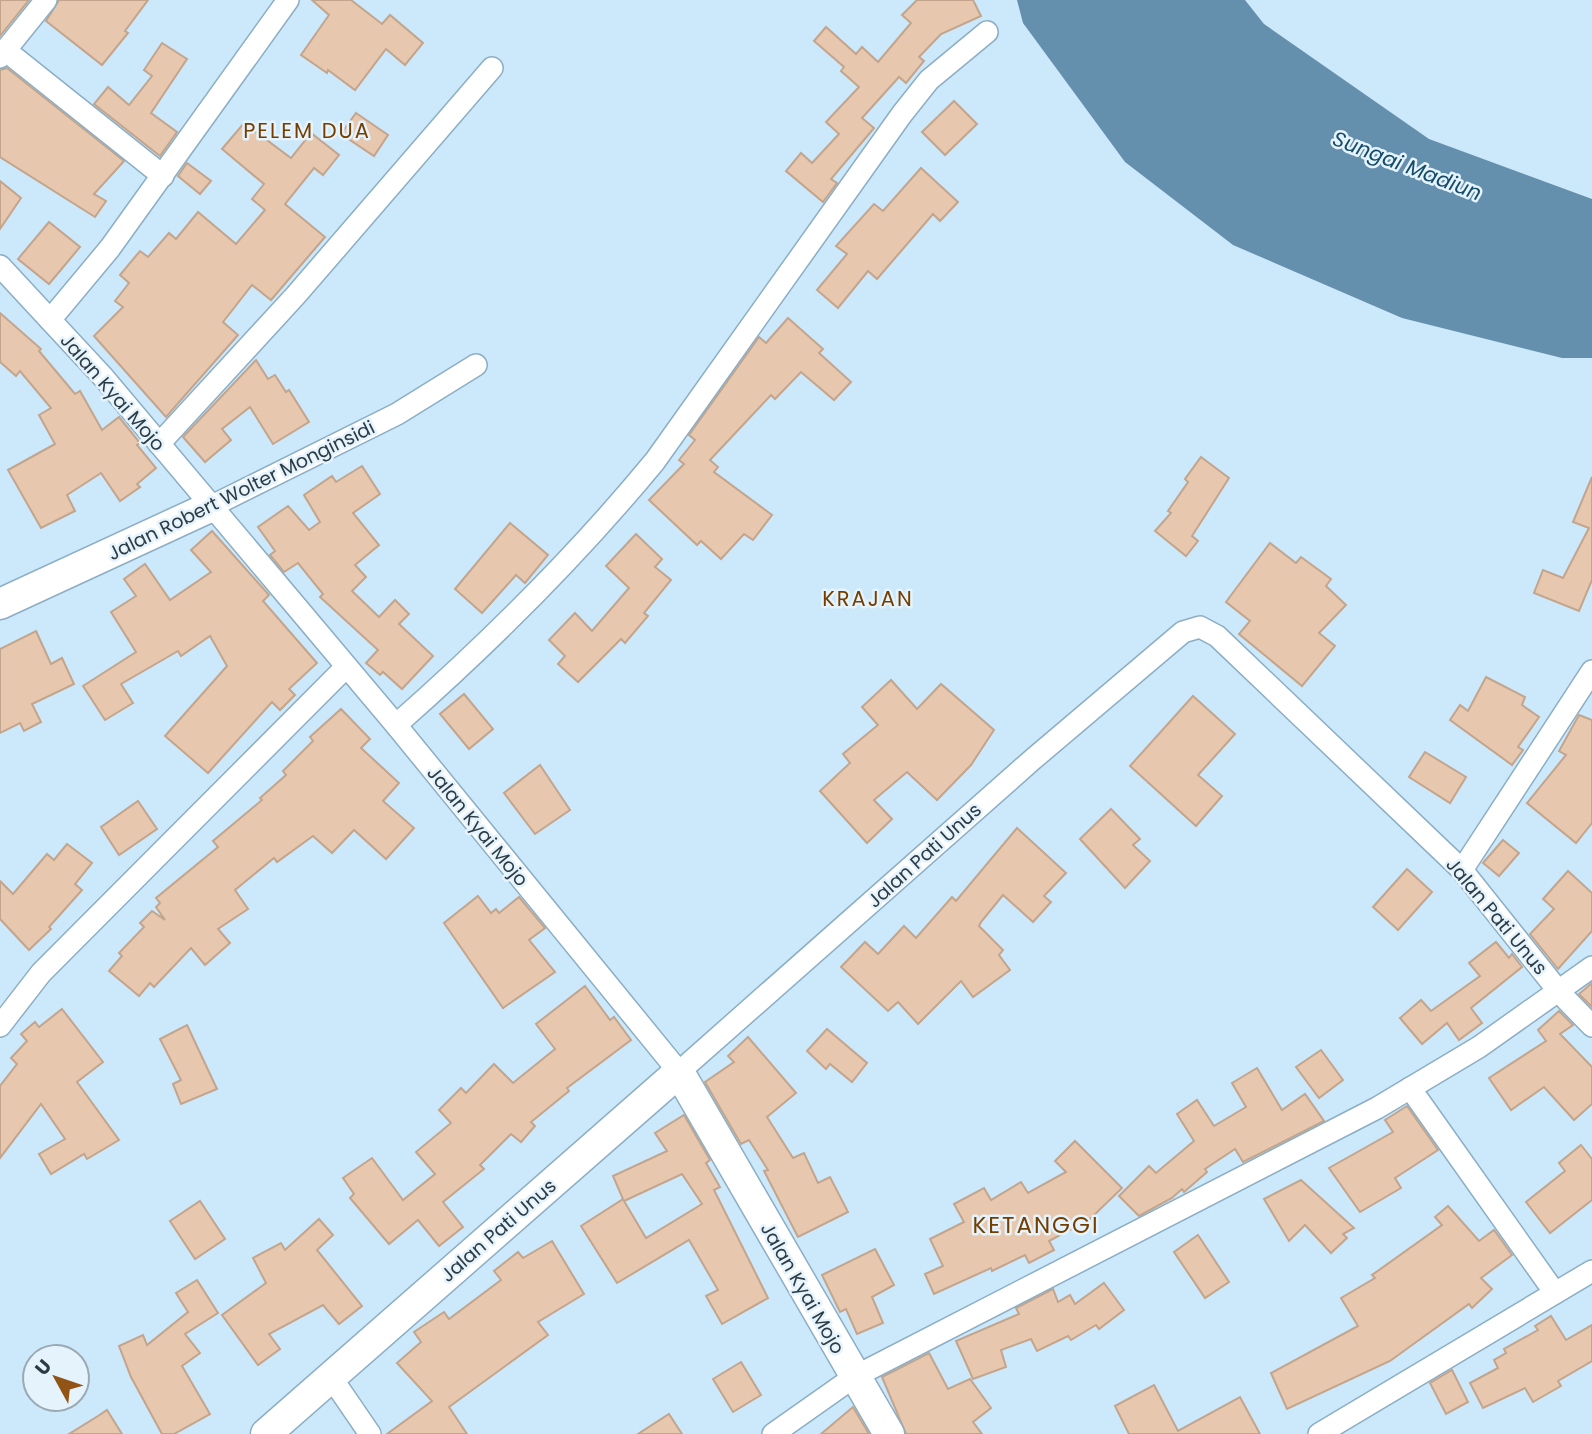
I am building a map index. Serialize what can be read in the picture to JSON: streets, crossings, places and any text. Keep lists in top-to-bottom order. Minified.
{"streets":{"street":["Jalan Kyai Mojo","Jalan Robert Wolter Monginsidi","Jalan Pati Unus"]},"crossings":[["Jalan Kyai Mojo","Jalan Robert Wolter Monginsidi"],["Jalan Kyai Mojo","Jalan Pati Unus"]],"districts":["PELEM DUA","KRAJAN","KETANGGI"],"water":["Sungai Madiun"],"north":"top left"}
